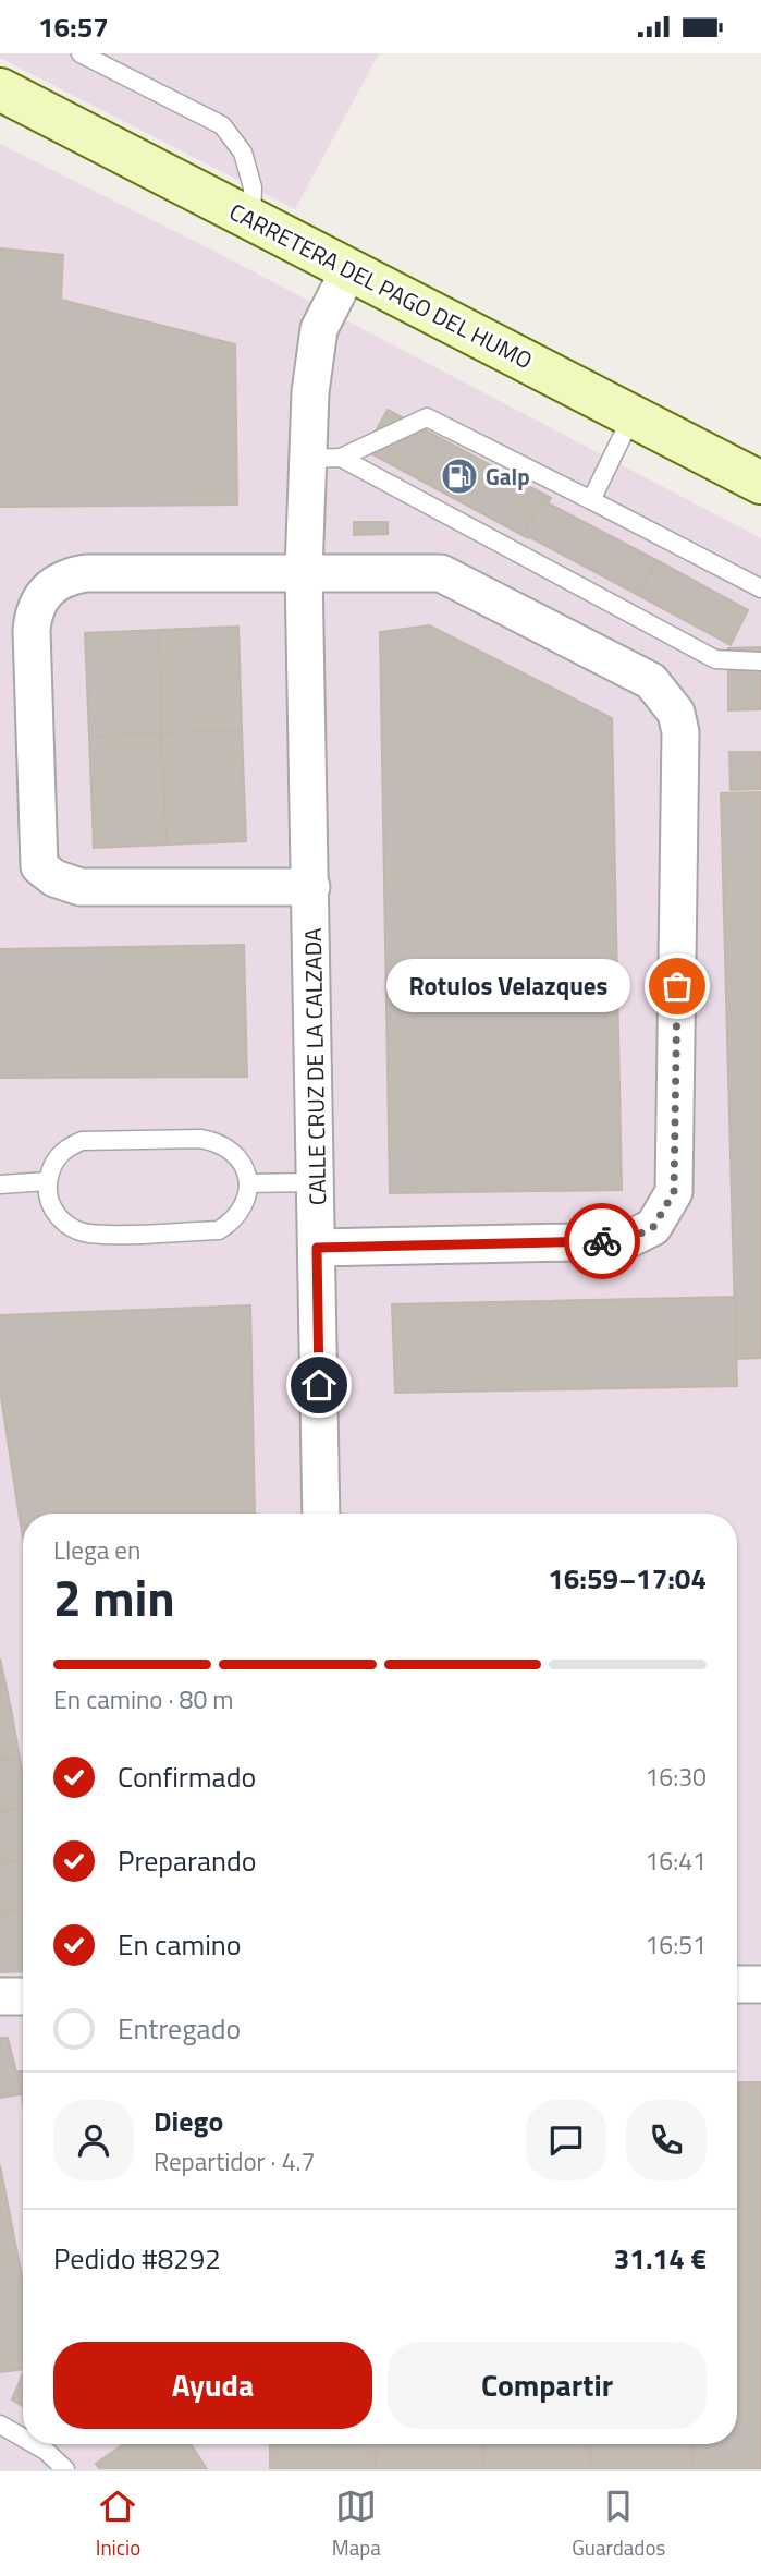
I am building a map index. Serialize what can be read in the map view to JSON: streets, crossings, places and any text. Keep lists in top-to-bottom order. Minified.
{"streets":{"street":["CARRETERA DEL PAGO DEL HUMO","CALLE CRUZ DE LA CALZADA"]},"crossings":[["CARRETERA DEL PAGO DEL HUMO","CALLE CRUZ DE LA CALZADA"]],"places":{"fuel station":["Galp"],"other":["Rotulos Velazques"]},"page":{"status":"16:57","bubble":"Rotulos Velazques","heading":["2 min","Llega en","16:59–17:04"],"panel":["Diego","Repartidor · 4.7","Pedido #8292","31.14 €"],"bar":"En camino · 80 m","list":[["Confirmado","16:30"],["Preparando","16:41"],["En camino","16:51"],"Entregado"],"buttons":["Ayuda","Compartir"],"tabs":["Inicio","Mapa","Guardados"]}}
